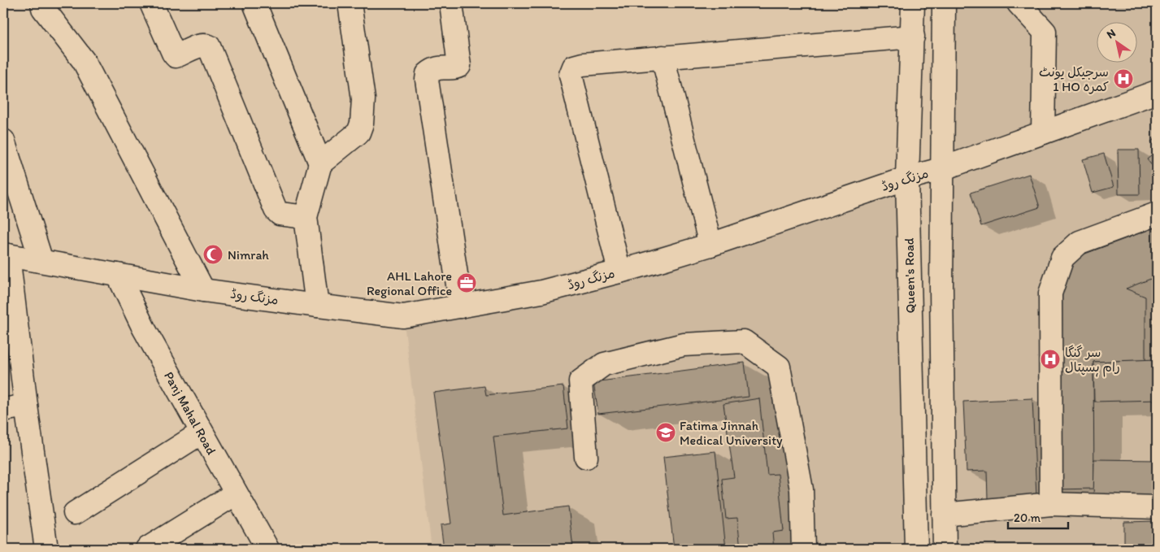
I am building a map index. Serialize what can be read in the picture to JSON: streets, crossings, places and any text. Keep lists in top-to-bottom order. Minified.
{"streets":{"street":["مزنگ روڈ","Queen's Road","Panj Mahal Road"]},"crossings":[["مزنگ روڈ","Queen's Road"],["مزنگ روڈ","Panj Mahal Road"]],"places":{"hospital":["سرجیکل یونٹ 1 HO کمرہ","سر گنگا رام ہسپتال"],"mosque":["Nimrah"],"office":["AHL Lahore Regional Office"],"school or university":["Fatima Jinnah Medical University"]},"scale_bar":"20 m","north":"top left"}
